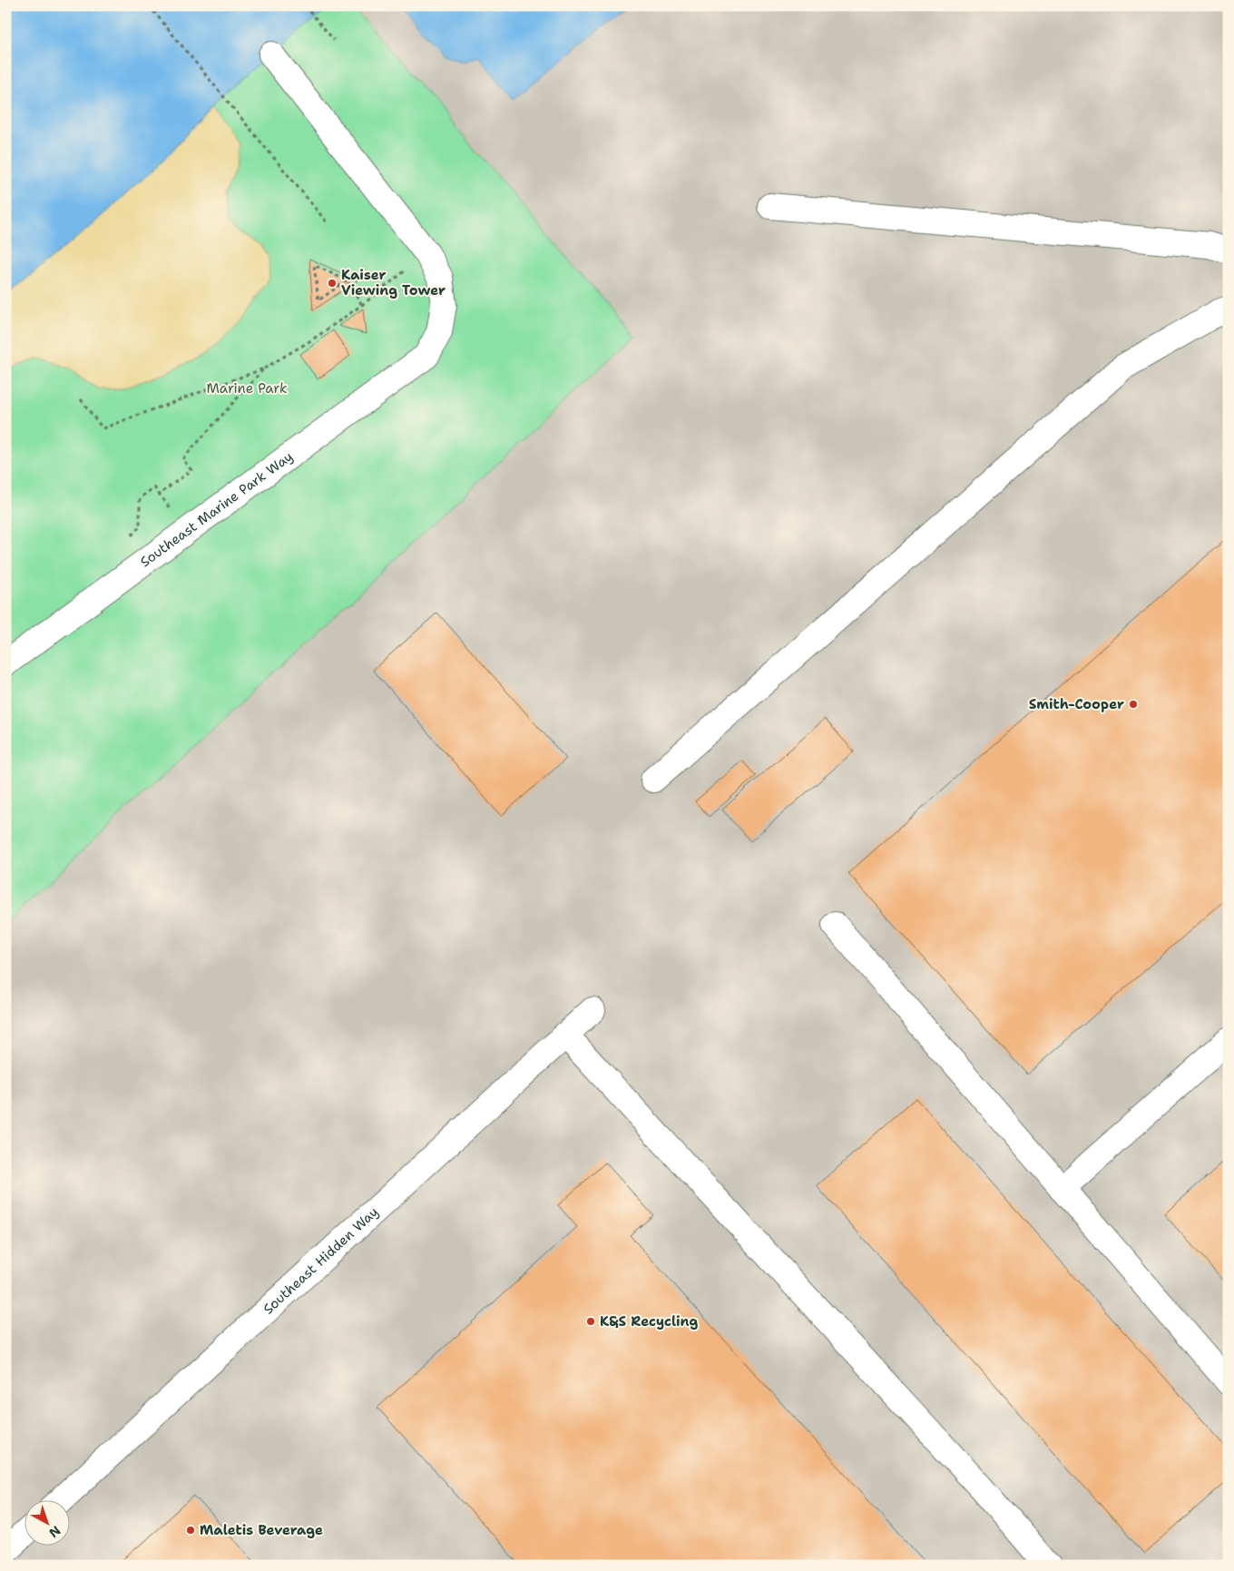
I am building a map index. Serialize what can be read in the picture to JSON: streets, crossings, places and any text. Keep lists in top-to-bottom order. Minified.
{"streets":{"street":["Southeast Marine Park Way","Southeast Hidden Way"]},"parks":["Marine Park"],"places":["Kaiser Viewing Tower","Smith-Cooper","K&S Recycling","Maletis Beverage"],"north":"bottom right"}
